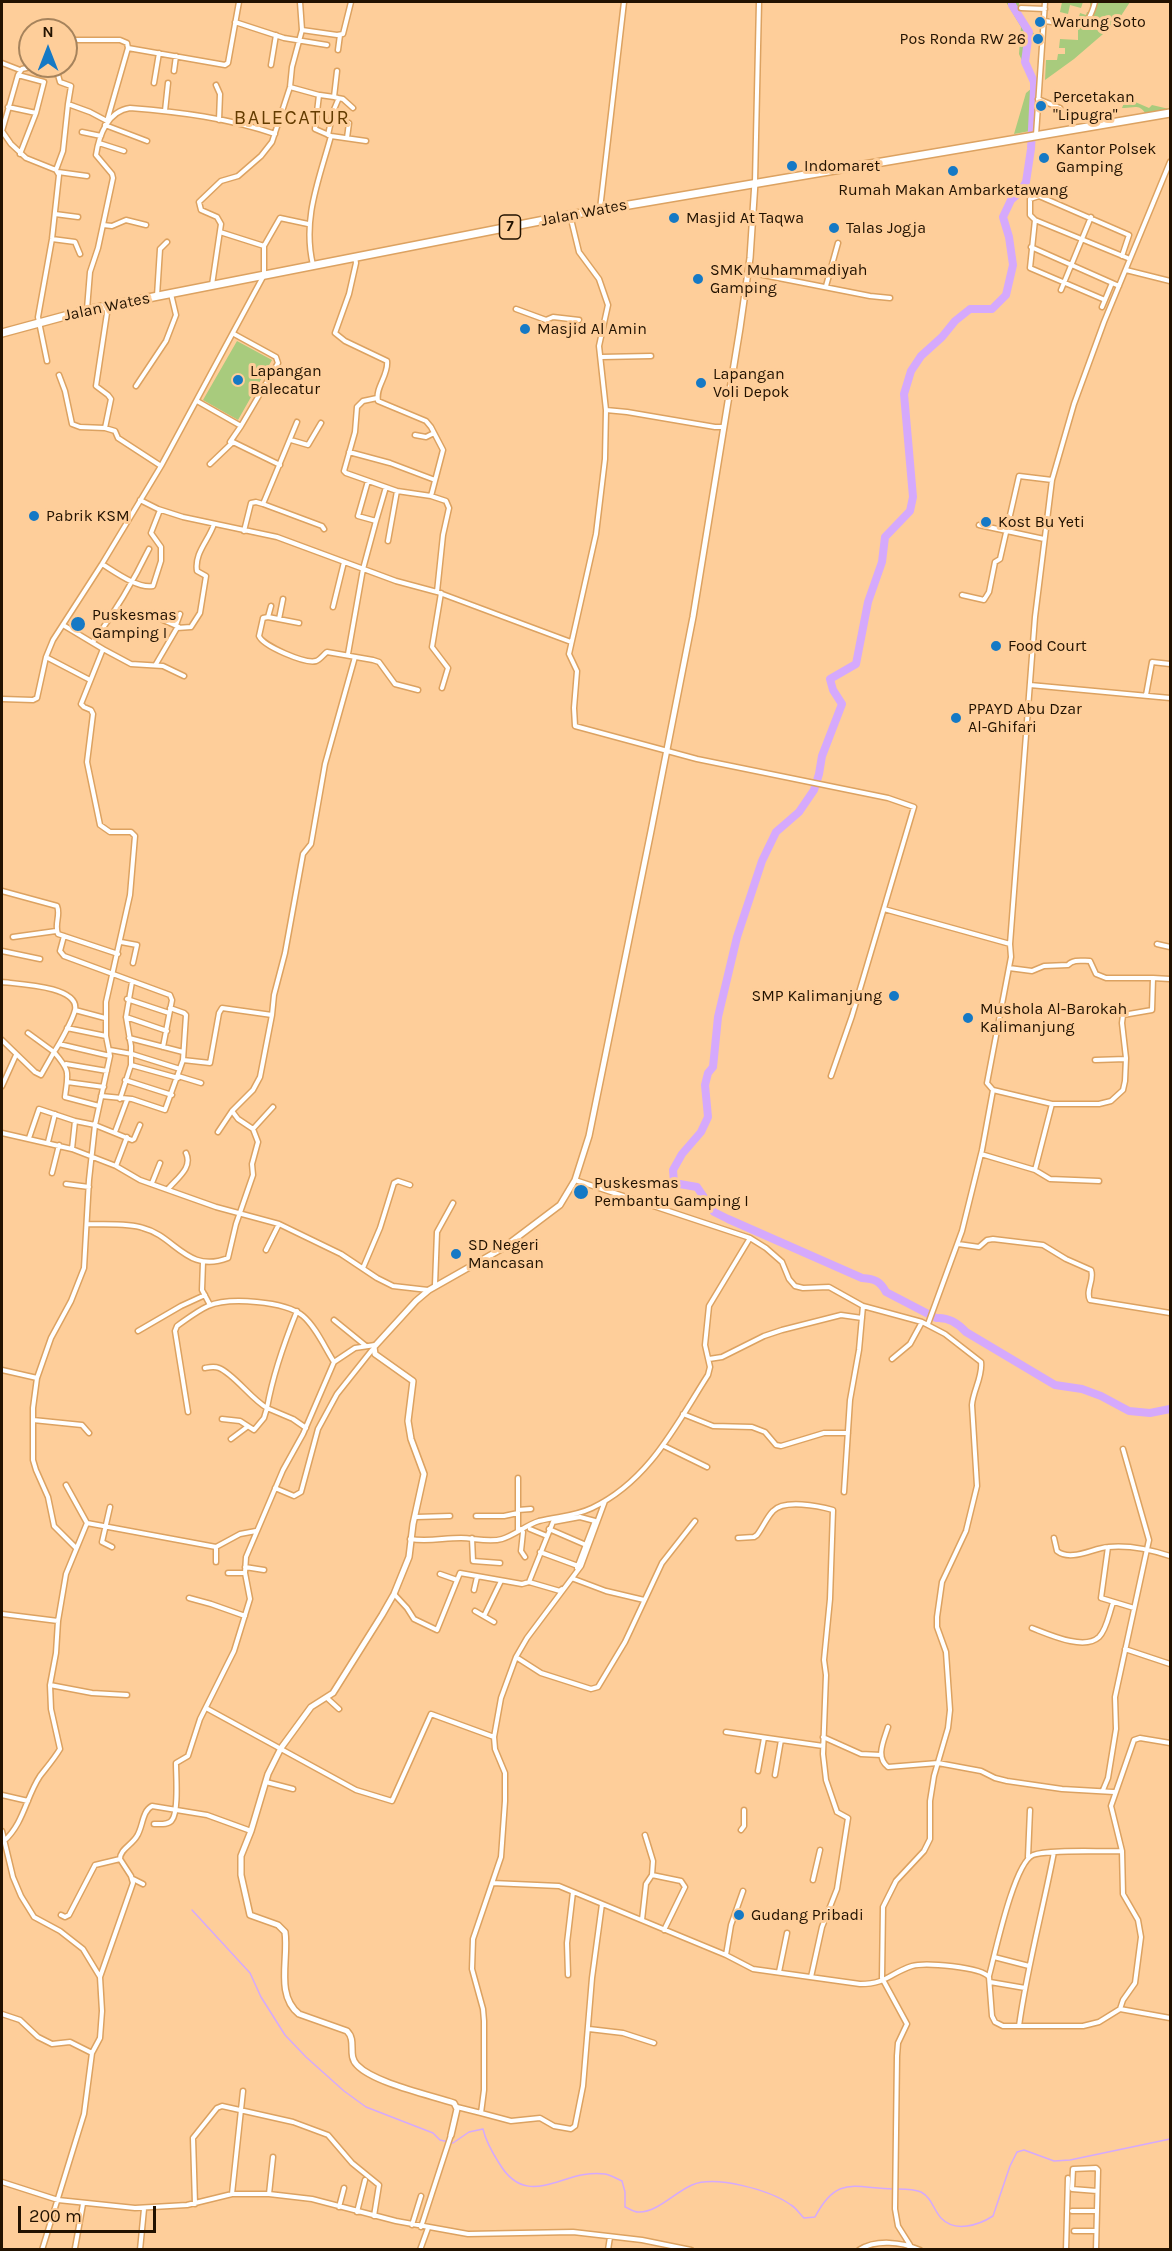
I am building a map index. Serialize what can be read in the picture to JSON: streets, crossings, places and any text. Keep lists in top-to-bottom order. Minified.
{"streets":{"highway":["Jalan Wates","7"]},"districts":["BALECATUR"],"places":["Warung Soto","Pos Ronda RW 26","Percetakan \"Lipugra\"","Kantor Polsek Gamping","Indomaret","Rumah Makan Ambarketawang","Masjid At Taqwa","Talas Jogja","SMK Muhammadiyah Gamping","Masjid Al Amin","Lapangan Balecatur","Lapangan Voli Depok","Pabrik KSM","Kost Bu Yeti","Puskesmas Gamping I","Food Court","PPAYD Abu Dzar Al-Ghifari","SMP Kalimanjung","Mushola Al-Barokah Kalimanjung","Puskesmas Pembantu Gamping I","SD Negeri Mancasan","Gudang Pribadi"],"scale_bar":"200 m","north":"top"}
